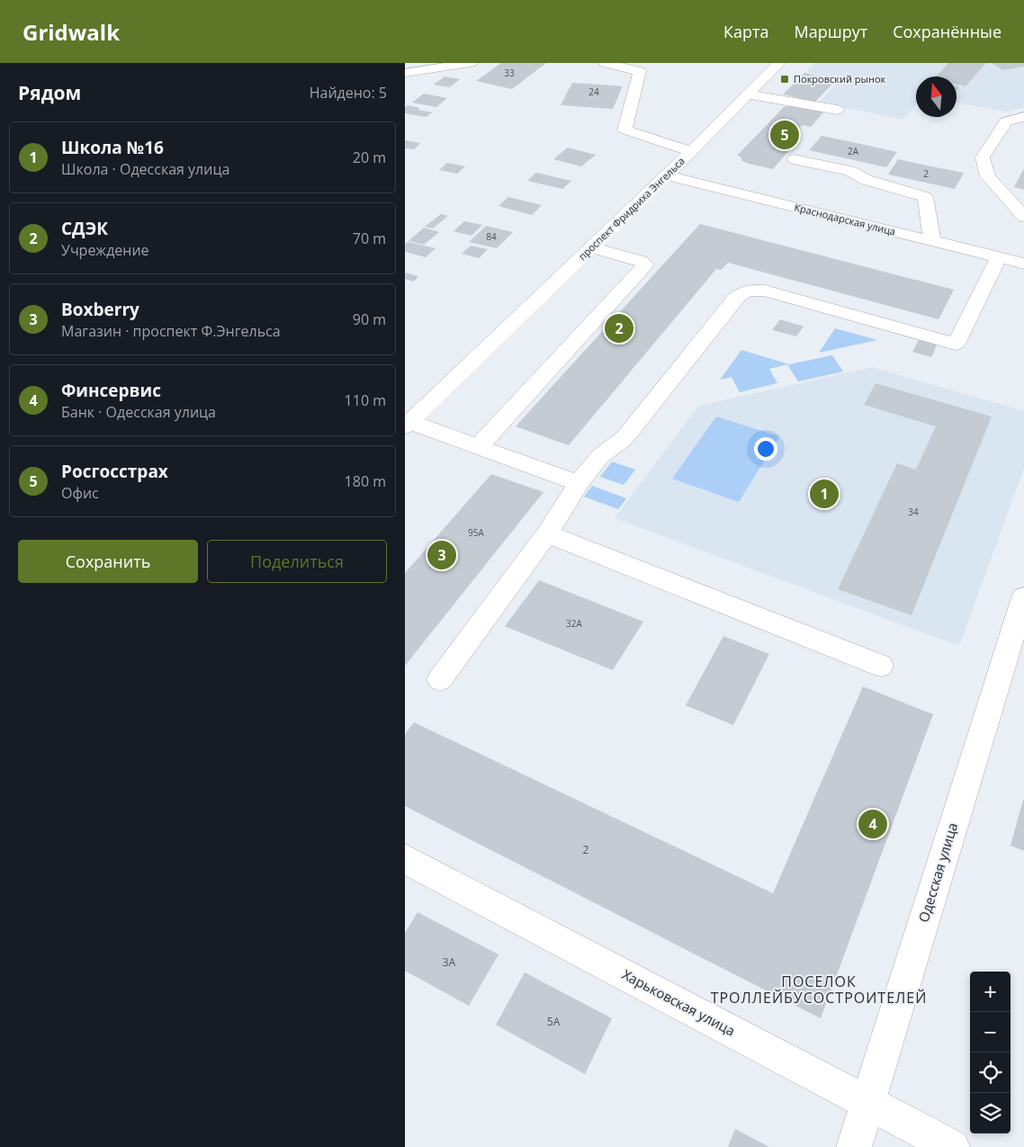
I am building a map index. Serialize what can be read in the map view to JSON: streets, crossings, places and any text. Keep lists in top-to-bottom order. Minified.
{"streets":{"street":["проспект Фридриха Энгельса","Краснодарская улица","Одесская улица","Харьковская улица"]},"crossings":[["проспект Фридриха Энгельса","Краснодарская улица"],["Одесская улица","Харьковская улица"]],"districts":["ПОСЕЛОК ТРОЛЛЕЙБУСОСТРОИТЕЛЕЙ"],"places":{"transit":["Покровский рынок"]},"house_numbers":["33","24","2А","2","84","34","95А","32А","2","3А","5А"],"north":"top","page":{"header":"Gridwalk","nav":["Карта","Маршрут","Сохранённые"],"heading":["Рядом","Найдено: 5"],"pins":["5","2","1","3","4"],"list":[{"mark":"1","name":"Школа №16","note":"Школа · Одесская улица","value":"20 m"},{"mark":"2","name":"СДЭК","note":"Учреждение","value":"70 m"},{"mark":"3","name":"Boxberry","note":"Магазин · проспект Ф.Энгельса","value":"90 m"},{"mark":"4","name":"Финсервис","note":"Банк · Одесская улица","value":"110 m"},{"mark":"5","name":"Росгосстрах","note":"Офис","value":"180 m"}],"buttons":["Сохранить","Поделиться"],"map_buttons":["+","−"]}}
